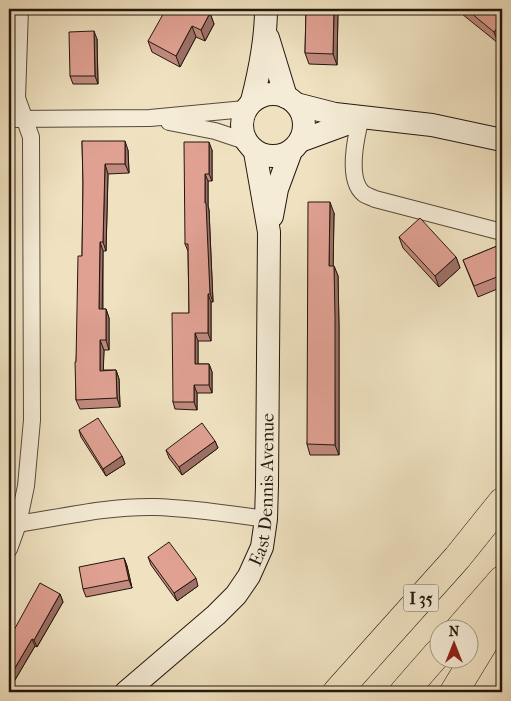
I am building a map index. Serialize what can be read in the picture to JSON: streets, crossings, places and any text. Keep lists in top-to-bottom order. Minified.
{"streets":{"highway":["I 35"],"street":["East Dennis Avenue"]},"north":"top"}
